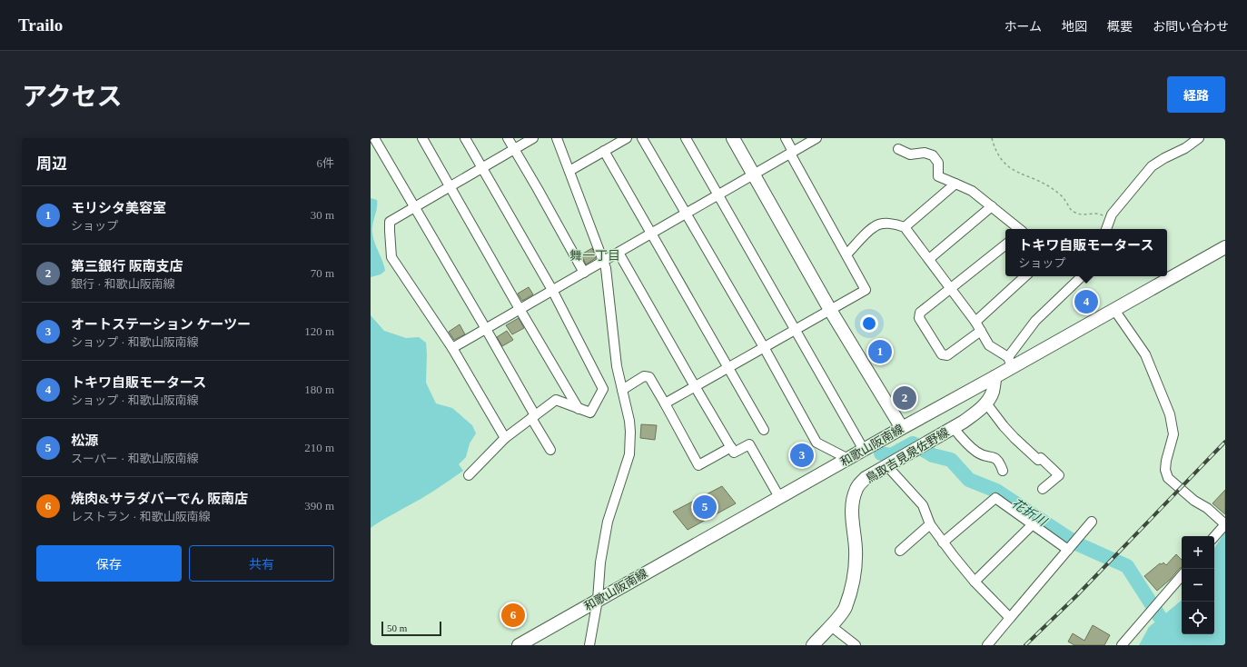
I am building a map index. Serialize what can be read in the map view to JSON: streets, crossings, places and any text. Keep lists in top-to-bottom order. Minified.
{"streets":{"main road":["和歌山阪南線","鳥取吉見泉佐野線"]},"crossings":[["和歌山阪南線","鳥取吉見泉佐野線"]],"districts":["舞一丁目"],"water":["花折川"],"scale_bar":"50 m","page":{"header":"Trailo","nav":["ホーム","地図","概要","お問い合わせ"],"title":"アクセス","buttons":["経路",["保存","共有"]],"heading":["周辺","6件"],"list":[{"mark":"1","name":"モリシタ美容室","note":"ショップ","value":"30 m"},{"mark":"2","name":"第三銀行 阪南支店","note":"銀行 · 和歌山阪南線","value":"70 m"},{"mark":"3","name":"オートステーション ケーツー","note":"ショップ · 和歌山阪南線","value":"120 m"},{"mark":"4","name":"トキワ自販モータース","note":"ショップ · 和歌山阪南線","value":"180 m"},{"mark":"5","name":"松源","note":"スーパー · 和歌山阪南線","value":"210 m"},{"mark":"6","name":"焼肉&サラダバーでん 阪南店","note":"レストラン · 和歌山阪南線","value":"390 m"}],"popup":["トキワ自販モータース","ショップ"],"pins":["4","1","2","3","5","6"],"map_buttons":["+","−"],"scale":"50 m"}}
